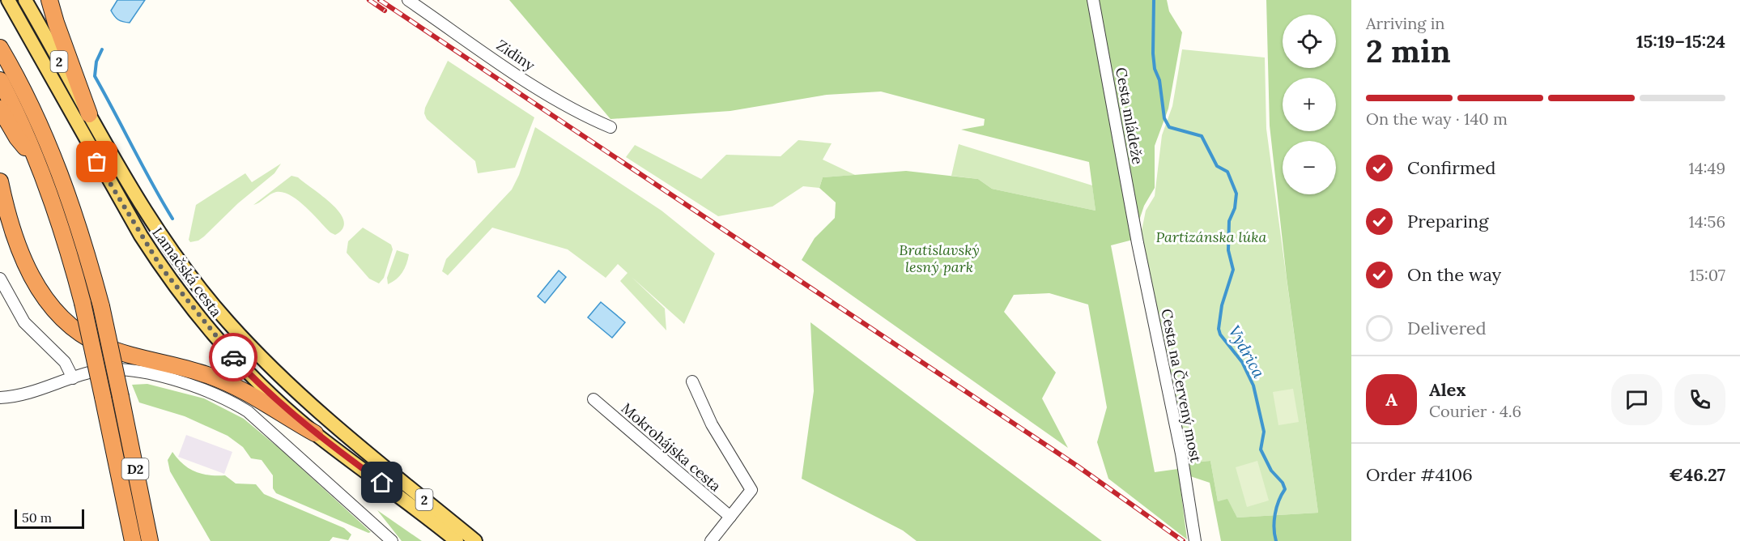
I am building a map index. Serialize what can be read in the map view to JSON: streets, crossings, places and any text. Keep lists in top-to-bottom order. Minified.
{"streets":{"highway":["D2"],"main road":["2","Lamačská cesta"],"street":["Zidiny","Cesta mládeže","Cesta na Červený most","Mokrohájska cesta"]},"crossings":[["Cesta mládeže","Cesta na Červený most"]],"water":["Vydrica"],"parks":["Partizánska lúka","Bratislavský lesný park"],"scale_bar":"50 m","page":{"heading":["2 min","Arriving in","15:19–15:24"],"panel":["Alex","Courier · 4.6","Order #4106","€46.27"],"map_buttons":["+","−"],"bar":"On the way · 140 m","list":[["Confirmed","14:49"],["Preparing","14:56"],["On the way","15:07"],"Delivered"],"round":"A","scale":"50 m"}}
